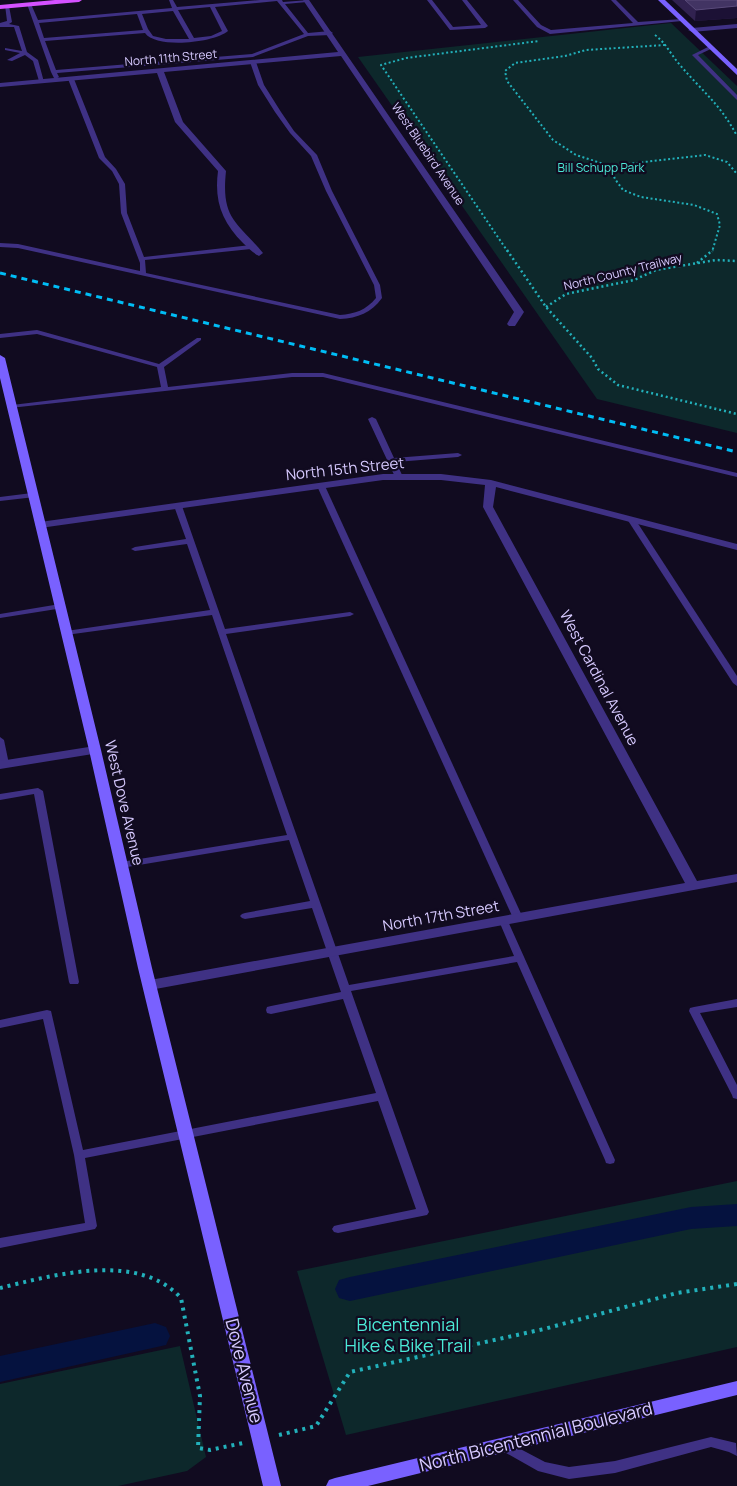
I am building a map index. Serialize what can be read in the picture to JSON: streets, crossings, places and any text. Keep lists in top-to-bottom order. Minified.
{"streets":{"main road":["West Dove Avenue","Dove Avenue","North Bicentennial Boulevard"],"street":["North 11th Street","West Bluebird Avenue","North 15th Street","West Cardinal Avenue","North 17th Street"],"path":["North County Trailway"]},"crossings":[["North 11th Street","West Bluebird Avenue"],["North 15th Street","West Cardinal Avenue"],["North 15th Street","West Dove Avenue"],["West Cardinal Avenue","North 17th Street"],["West Dove Avenue","North 17th Street"],["West Dove Avenue","Dove Avenue"]],"parks":["Bill Schupp Park","Bicentennial Hike & Bike Trail"]}
